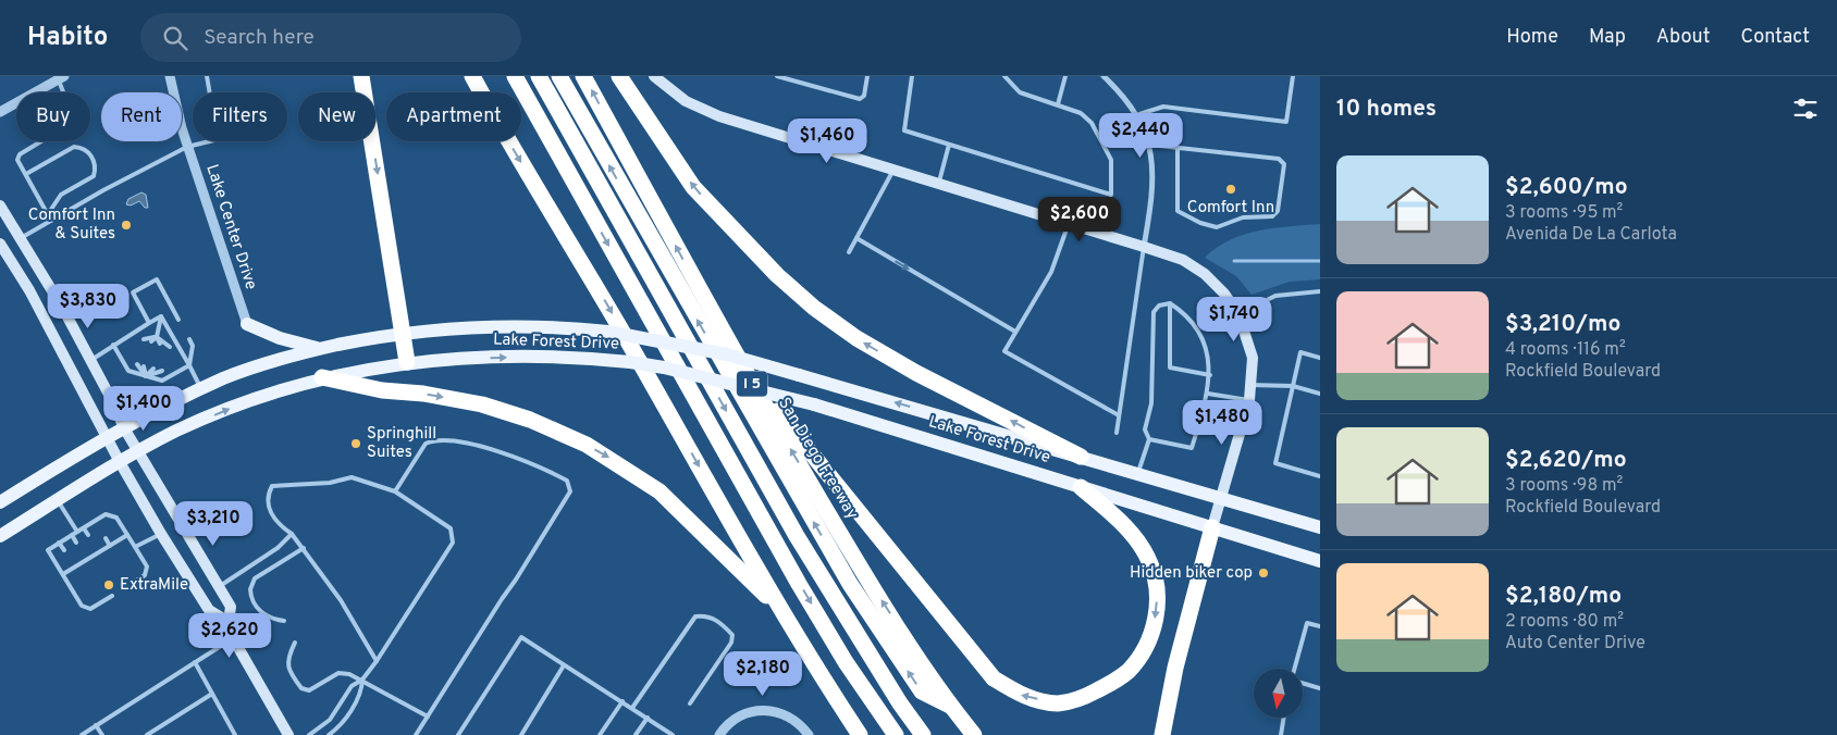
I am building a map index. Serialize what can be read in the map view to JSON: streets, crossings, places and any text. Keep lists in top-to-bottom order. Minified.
{"streets":{"highway":["I 5","San Diego Freeway"],"main road":["Lake Forest Drive"],"street":["Lake Center Drive"]},"places":["Comfort Inn","Comfort Inn & Suites","Springhill Suites","Hidden biker cop","ExtraMile"],"north":"bottom","page":{"header":"Habito","search":"Search here","nav":["Home","Map","About","Contact"],"heading":"10 homes","chip":["Buy","Rent","Filters","New","Apartment"],"price":["$2,440","$1,460","$2,600","$3,830","$1,740","$1,400","$1,480","$3,210","$2,620","$2,180"],"list":[{"name":"$2,600/mo","note":"3 rooms · 95 m² · Avenida De La Carlota"},{"name":"$3,210/mo","note":"4 rooms · 116 m² · Rockfield Boulevard"},{"name":"$2,620/mo","note":"3 rooms · 98 m² · Rockfield Boulevard"},{"name":"$2,180/mo","note":"2 rooms · 80 m² · Auto Center Drive"}]}}
